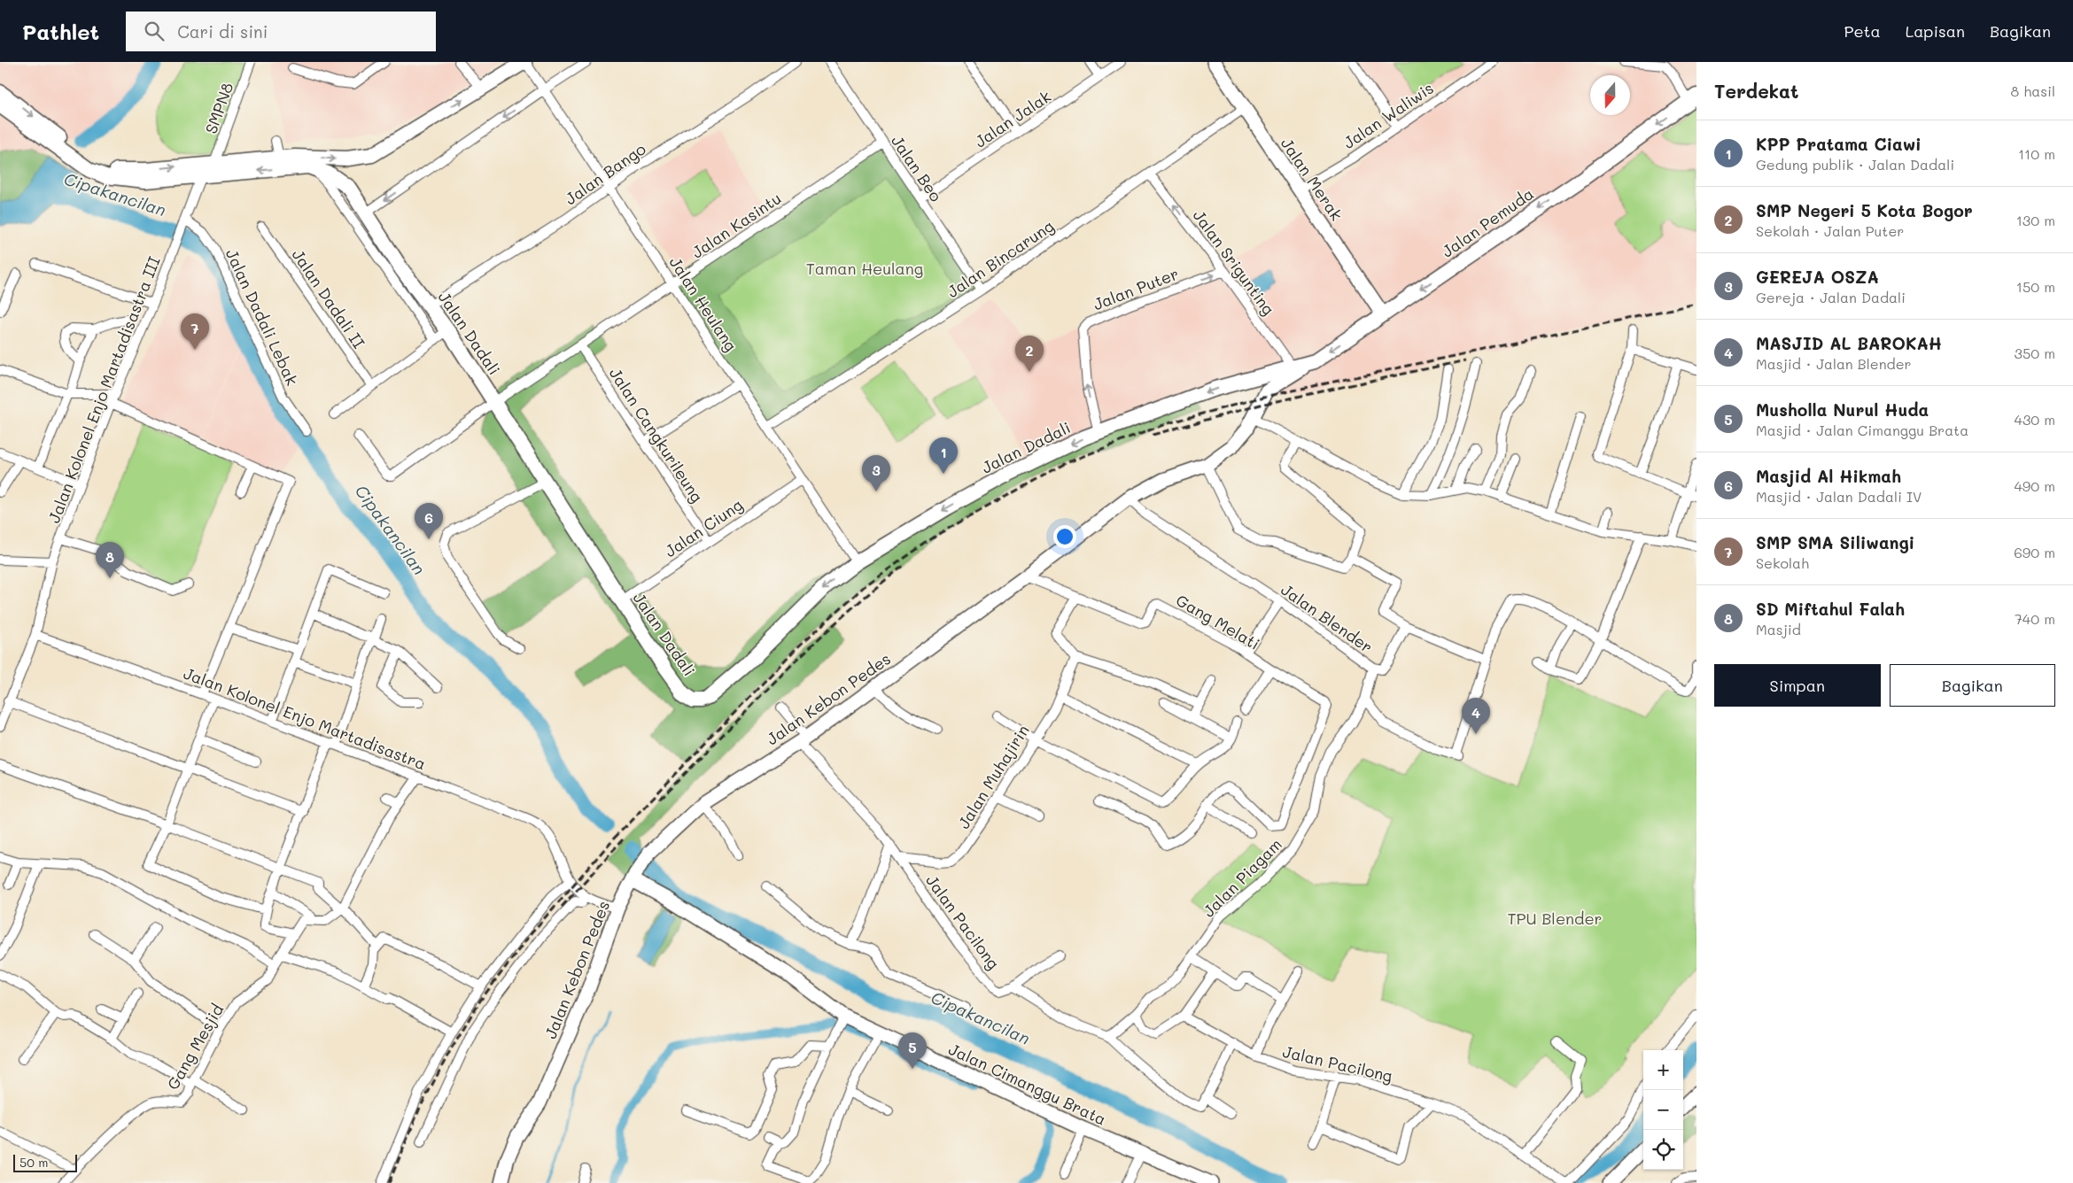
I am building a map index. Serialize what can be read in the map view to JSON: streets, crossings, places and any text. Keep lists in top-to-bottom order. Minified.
{"streets":{"main road":["Jalan Merak","Jalan Pemuda","Jalan Dadali","Jalan Kebon Pedes","Jalan Cimanggu Brata"],"street":["SMPN8","Jalan Waliwis","Jalan Jalak","Jalan Beo","Jalan Bango","Jalan Kasintu","Jalan Bincarung","Jalan Srigunting","Jalan Puter","Jalan Dadali II","Jalan Heulang","Jalan Dadali Lebak","Jalan Kolonel Enjo Martadisastra III","Jalan Cangkurileung","Jalan Ciung","Jalan Blender","Gang Melati","Jalan Kolonel Enjo Martadisastra","Jalan Muhajirin","Jalan Piagam","Jalan Pacilong","Gang Mesjid"]},"crossings":[["SMPN8","Jalan Kolonel Enjo Martadisastra III"],["Jalan Waliwis","Jalan Merak"],["Jalan Jalak","Jalan Beo"],["Jalan Beo","Jalan Kasintu"],["Jalan Beo","Jalan Bincarung"],["Jalan Bango","Jalan Heulang"],["Jalan Bango","Jalan Dadali"],["Jalan Merak","Jalan Pemuda"],["Jalan Merak","Jalan Bincarung"],["Jalan Pemuda","Jalan Srigunting"],["Jalan Pemuda","Jalan Dadali"],["Jalan Pemuda","Jalan Kebon Pedes"],["Jalan Kasintu","Jalan Heulang"],["Jalan Kasintu","Jalan Dadali"],["Jalan Kasintu","Jalan Cangkurileung"],["Jalan Bincarung","Jalan Srigunting"],["Jalan Bincarung","Jalan Heulang"],["Jalan Srigunting","Jalan Puter"],["Jalan Srigunting","Jalan Dadali"],["Jalan Puter","Jalan Dadali"],["Jalan Heulang","Jalan Dadali"],["Jalan Heulang","Jalan Ciung"],["Jalan Dadali Lebak","Jalan Kolonel Enjo Martadisastra III"],["Jalan Dadali","Jalan Ciung"],["Jalan Kolonel Enjo Martadisastra III","Jalan Kolonel Enjo Martadisastra"],["Jalan Cangkurileung","Jalan Ciung"],["Jalan Blender","Jalan Kebon Pedes"],["Jalan Blender","Jalan Piagam"],["Gang Melati","Jalan Kebon Pedes"],["Jalan Kebon Pedes","Jalan Kolonel Enjo Martadisastra"],["Jalan Kebon Pedes","Jalan Pacilong"],["Jalan Kebon Pedes","Jalan Cimanggu Brata"],["Jalan Kolonel Enjo Martadisastra","Gang Mesjid"],["Jalan Muhajirin","Jalan Pacilong"]],"one_way":["Jalan Pemuda","Jalan Srigunting","Jalan Dadali"],"water":["Cipakancilan"],"parks":["Taman Heulang","TPU Blender"],"scale_bar":"50 m","north":"bottom","page":{"header":"Pathlet","search":"Cari di sini","nav":["Peta","Lapisan","Bagikan"],"heading":["Terdekat","8 hasil"],"list":[{"mark":"1","name":"KPP Pratama Ciawi","note":"Gedung publik · Jalan Dadali","value":"110 m"},{"mark":"2","name":"SMP Negeri 5 Kota Bogor","note":"Sekolah · Jalan Puter","value":"130 m"},{"mark":"3","name":"GEREJA OSZA","note":"Gereja · Jalan Dadali","value":"150 m"},{"mark":"4","name":"MASJID AL BAROKAH","note":"Masjid · Jalan Blender","value":"350 m"},{"mark":"5","name":"Musholla Nurul Huda","note":"Masjid · Jalan Cimanggu Brata","value":"430 m"},{"mark":"6","name":"Masjid Al Hikmah","note":"Masjid · Jalan Dadali IV","value":"490 m"},{"mark":"7","name":"SMP SMA Siliwangi","note":"Sekolah","value":"690 m"},{"mark":"8","name":"SD Miftahul Falah","note":"Masjid","value":"740 m"}],"pins":["7","2","1","3","6","8","4","5"],"buttons":["Simpan","Bagikan"],"map_buttons":["+","−"],"scale":"50 m"}}
